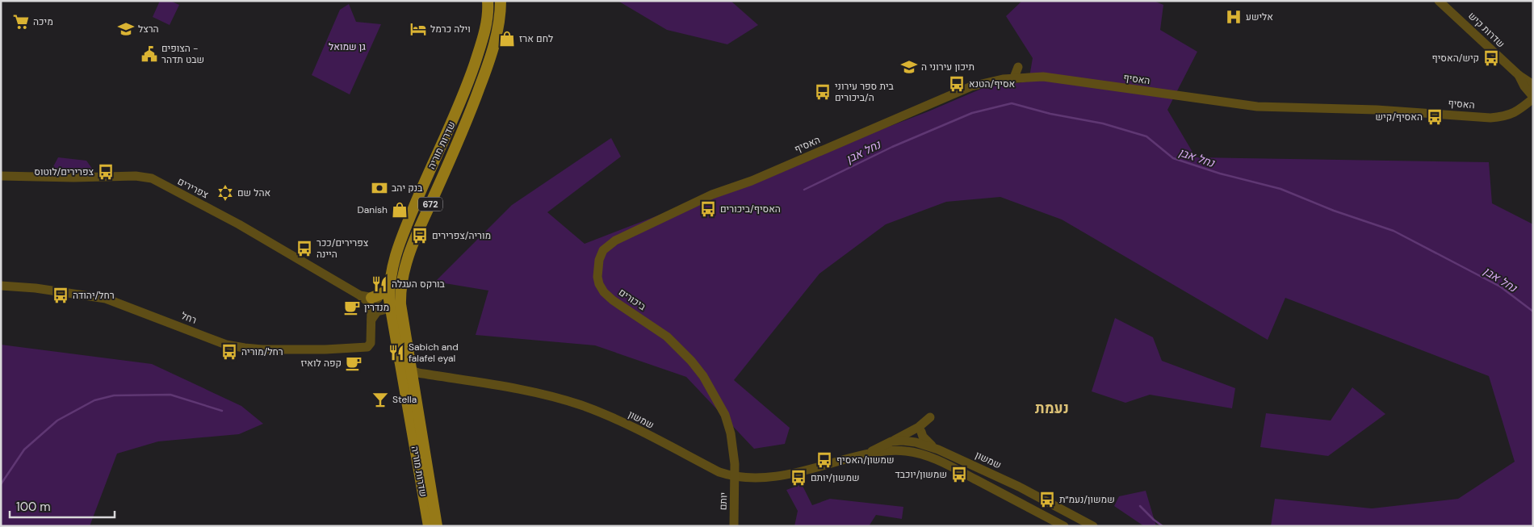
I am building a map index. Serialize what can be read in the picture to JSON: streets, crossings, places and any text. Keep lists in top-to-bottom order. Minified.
{"streets":{"main road":["שדרות מוריה","672"],"street":["שדרות קיש","האסיף","צפרירים","ביכורים","רחל","שמשון","יותם"]},"crossings":[["שדרות קיש","האסיף"],["האסיף","ביכורים"],["שדרות מוריה","צפרירים"],["שדרות מוריה","שמשון"],["ביכורים","שמשון"],["ביכורים","יותם"],["שמשון","יותם"]],"districts":["נעמת"],"water":["נחל אבן"],"parks":["גן שמואל"],"places":{"hospital":["אלישע"],"supermarket":["מיכה"],"school or university":["הרצל","תיכון עירוני ה"],"hotel":["וילה כרמל"],"shop":["לחם ארז","Danish"],"public building":["הצופים - שבט תדהר"],"bus stop":["קיש/האסיף","אסיף/הטנא","בית ספר עירוני ה/ביכורים","האסיף/קיש","צפרירים/לוטוס","האסיף/ביכורים","מוריה/צפרירים","צפרירים/ככר היינה","רחל/יהודה","רחל/מוריה","שמשון/האסיף","שמשון/יוכבד","שמשון/יותם","שמשון/נעמ״ת"],"bank":["בנק יהב"],"synagogue":["אהל שם"],"restaurant":["בורקס העגלה","Sabich and falafel eyal"],"cafe":["מנדרין","קפה לואיז"],"bar":["Stella"]},"scale_bar":"100 m"}
